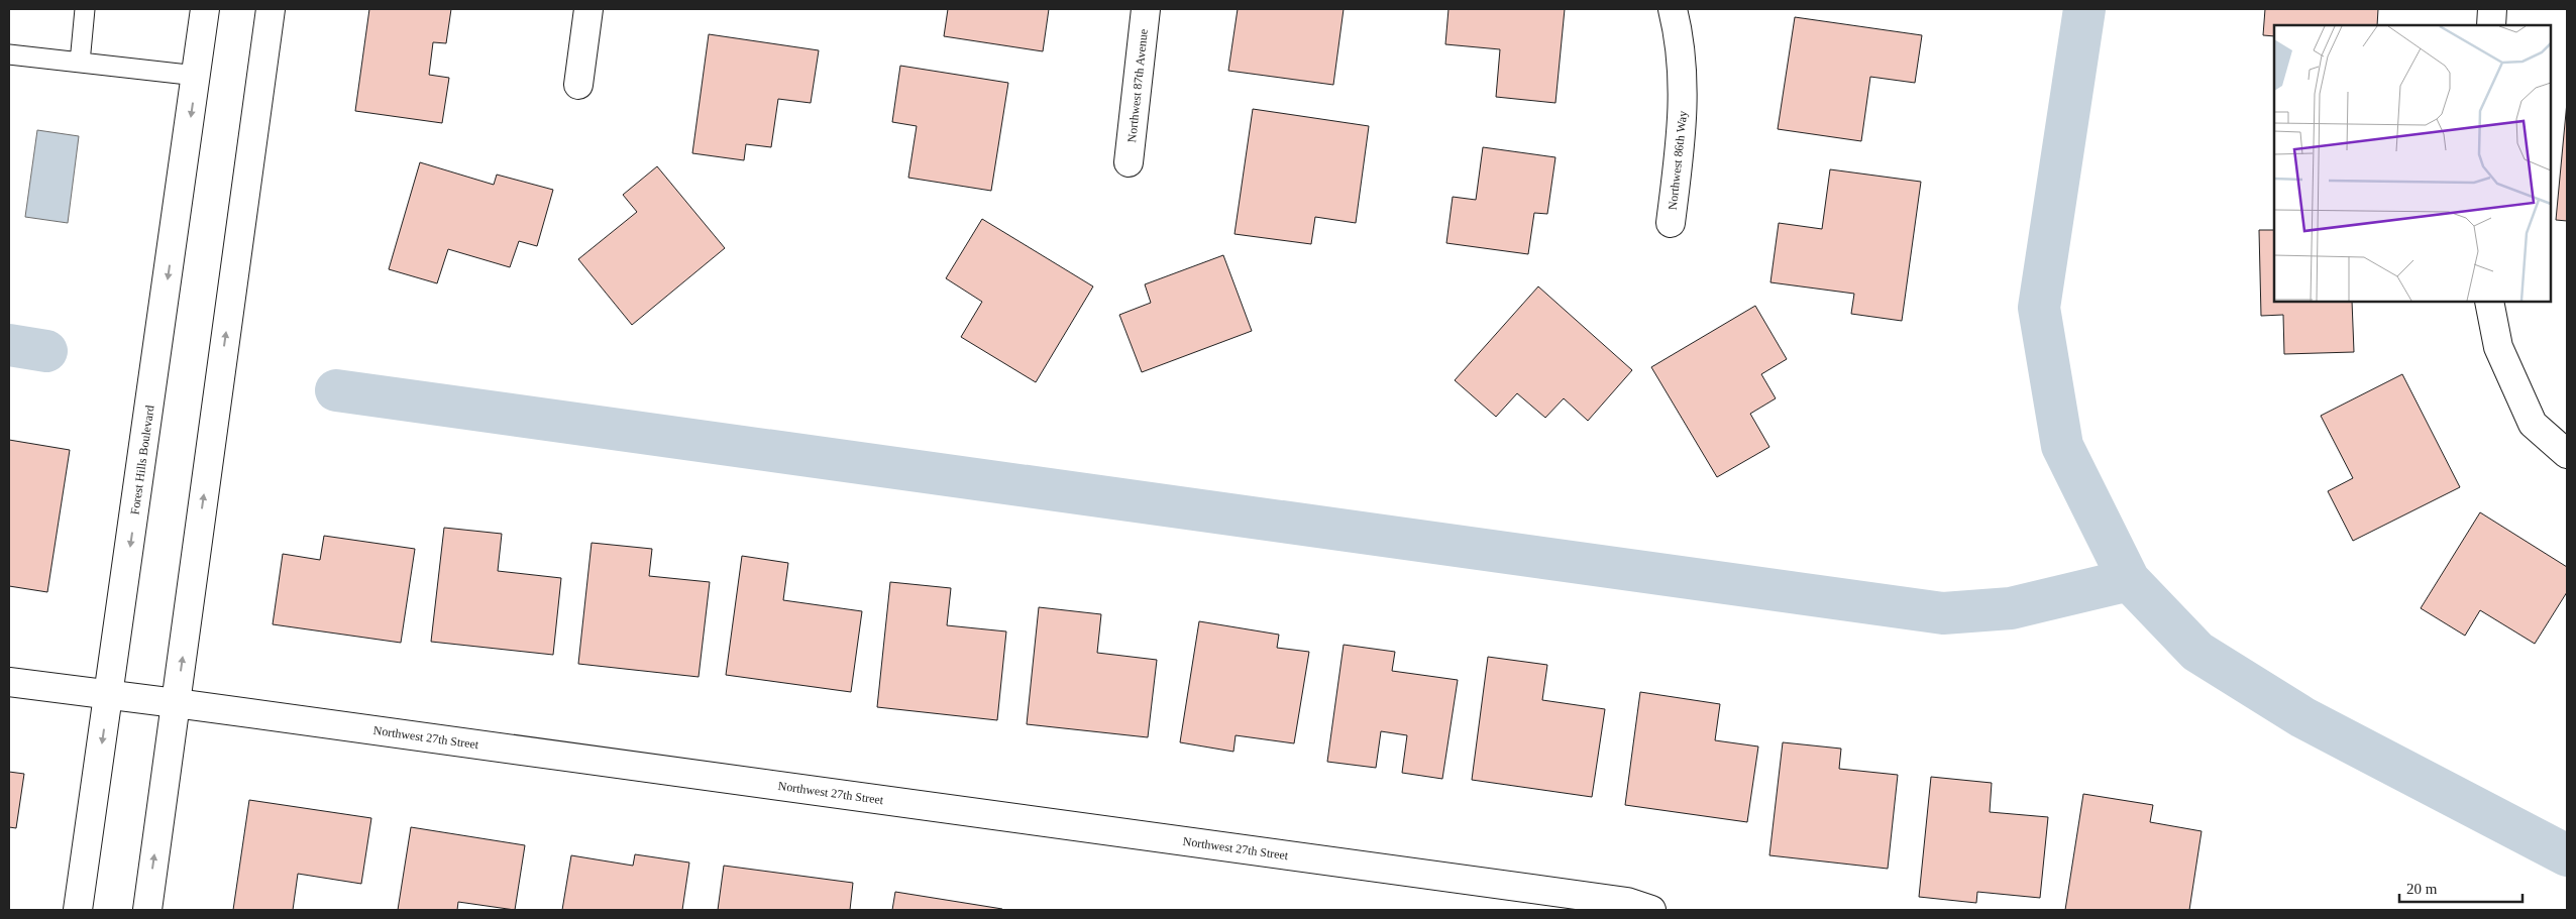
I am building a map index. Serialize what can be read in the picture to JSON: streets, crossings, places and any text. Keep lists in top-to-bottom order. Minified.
{"streets":{"street":["Northwest 87th Avenue","Northwest 86th Way","Forest Hills Boulevard","Northwest 27th Street"]},"crossings":[["Forest Hills Boulevard","Northwest 27th Street"]],"scale_bar":"20 m"}
